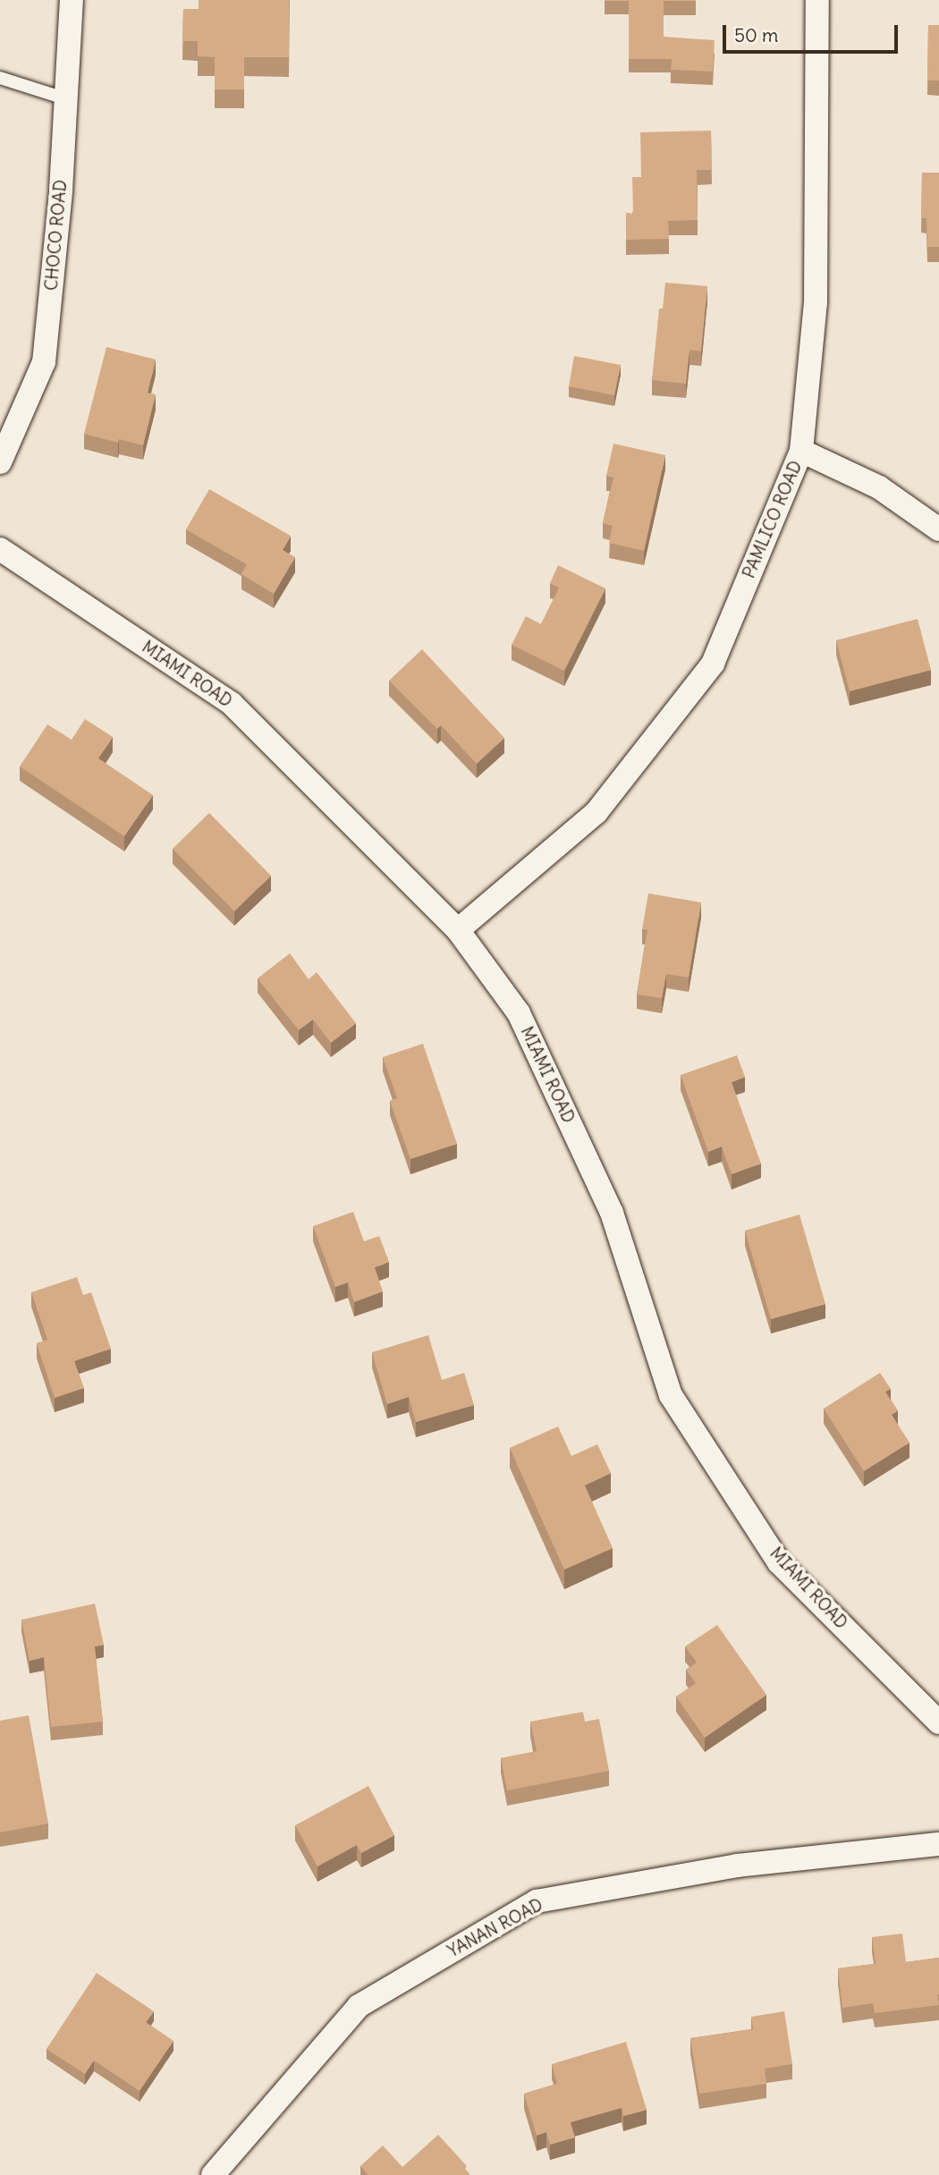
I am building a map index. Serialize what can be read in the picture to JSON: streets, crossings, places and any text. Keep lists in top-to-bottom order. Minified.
{"streets":{"street":["CHOCO ROAD","PAMLICO ROAD","MIAMI ROAD","YANAN ROAD"]},"crossings":[["PAMLICO ROAD","MIAMI ROAD"]],"scale_bar":"50 m"}
